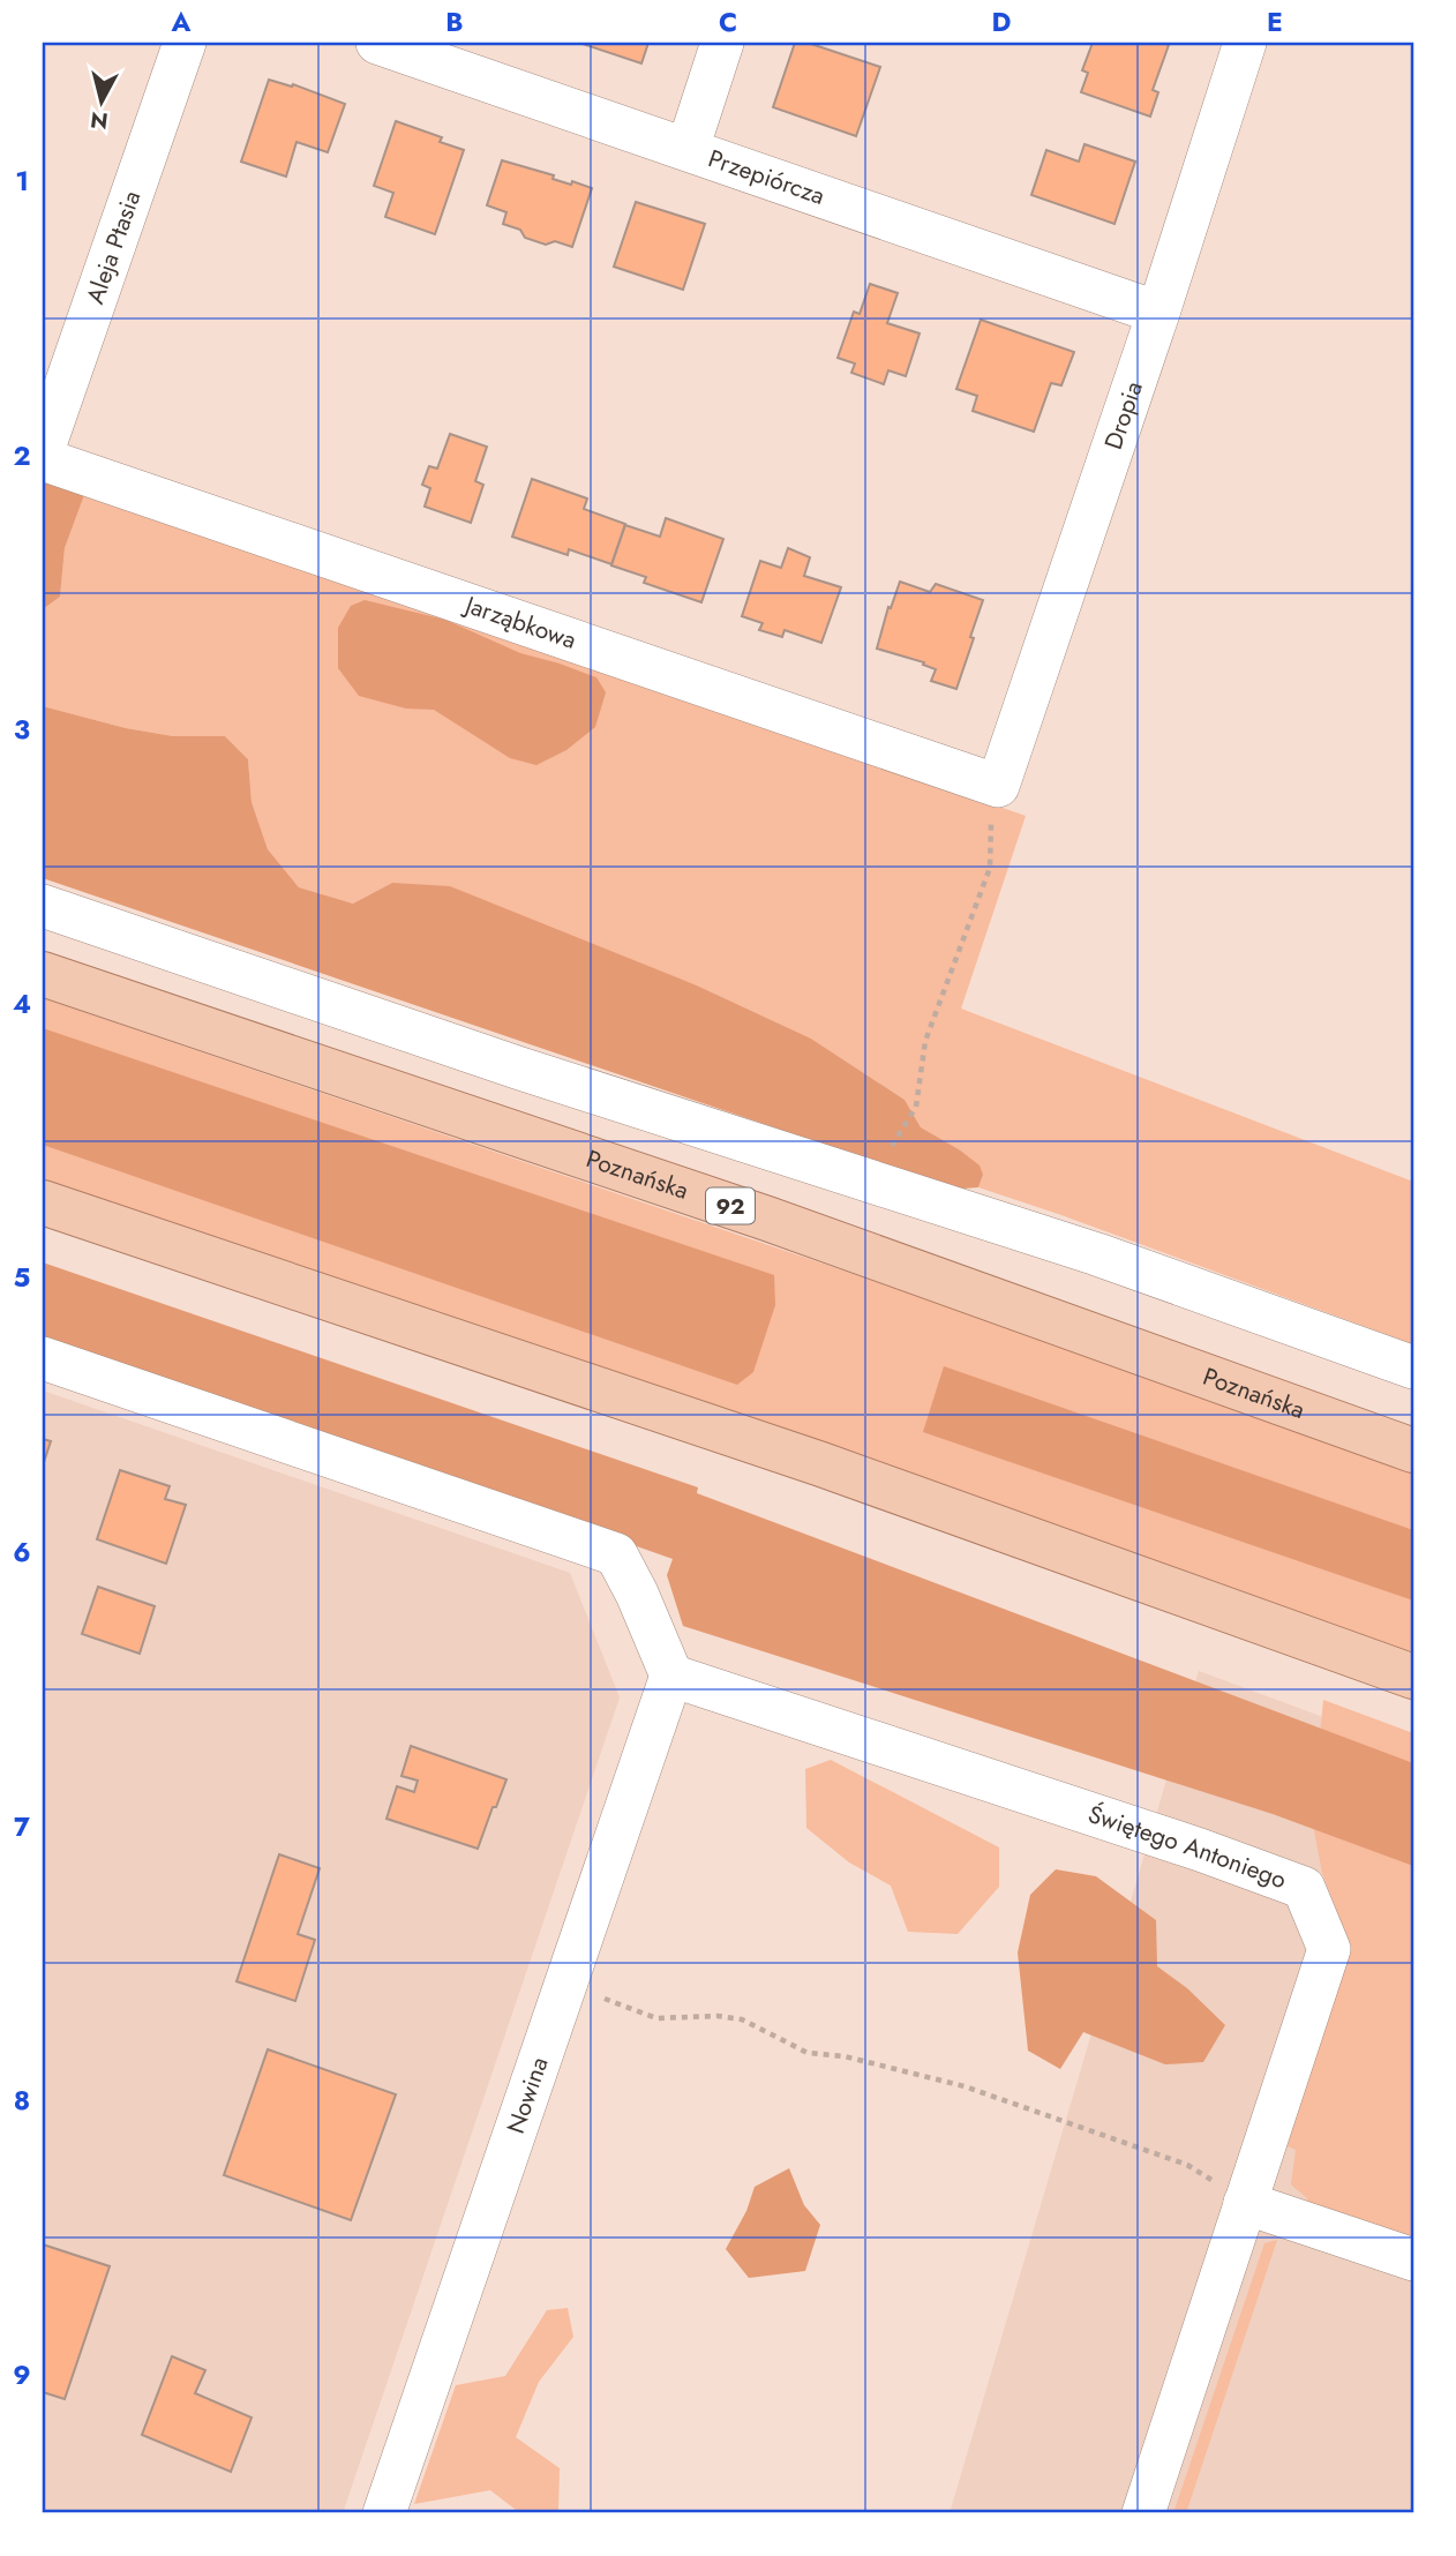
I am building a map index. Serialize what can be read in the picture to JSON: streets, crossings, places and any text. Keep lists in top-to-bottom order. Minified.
{"streets":{"main road":["Poznańska","92"],"street":["Przepiórcza","Aleja Ptasia","Dropia","Jarząbkowa","Świętego Antoniego","Nowina"]},"crossings":[["Przepiórcza","Dropia"],["Dropia","Jarząbkowa"],["Świętego Antoniego","Nowina"]],"north":"bottom","grid":{"columns":["A","B","C","D","E"],"rows":["1","2","3","4","5","6","7","8","9"]}}
